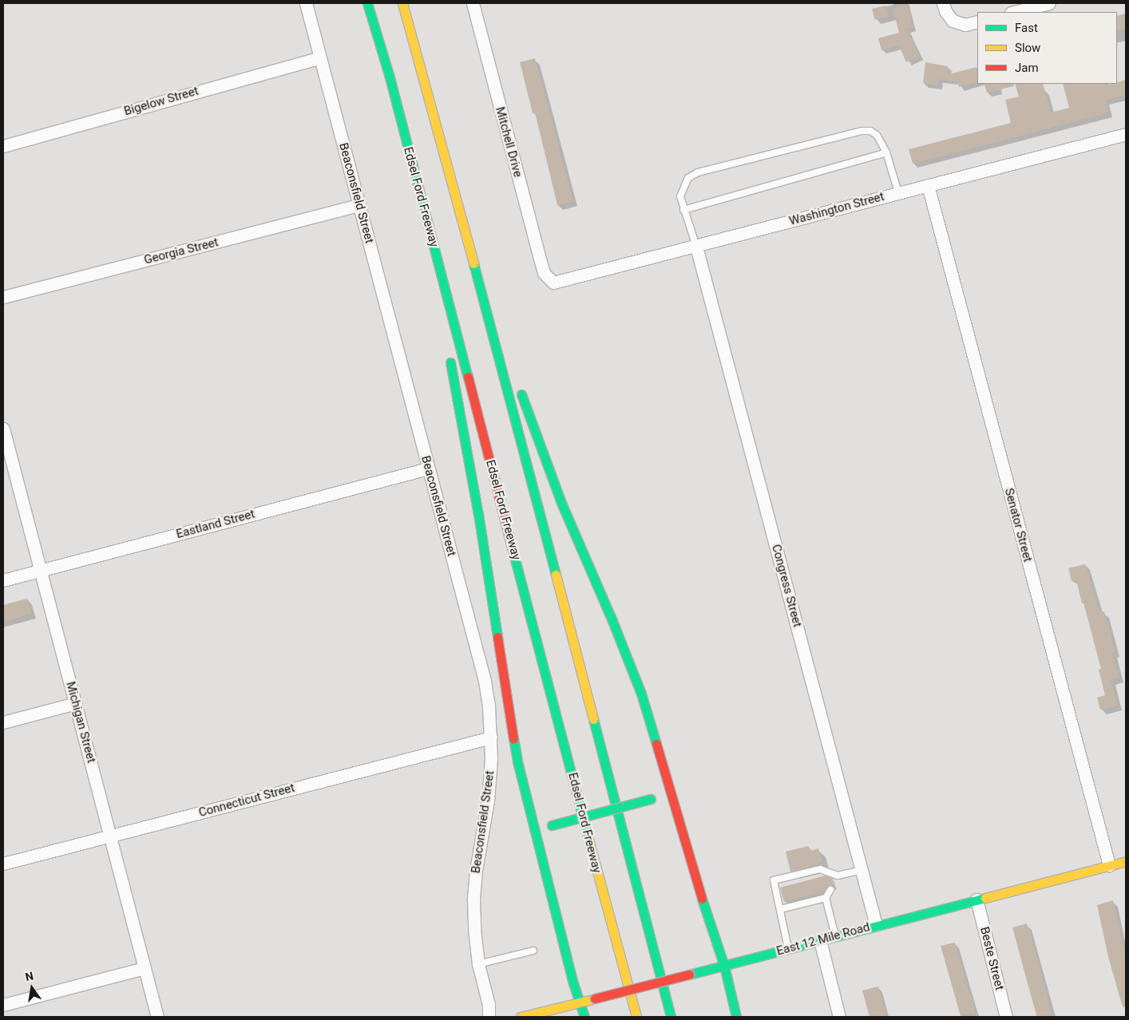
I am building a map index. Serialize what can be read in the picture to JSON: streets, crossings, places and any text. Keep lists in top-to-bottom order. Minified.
{"streets":{"main road":["Edsel Ford Freeway","East 12 Mile Road"],"street":["Bigelow Street","Mitchell Drive","Beaconsfield Street","Washington Street","Georgia Street","Eastland Street","Senator Street","Congress Street","Michigan Street","Connecticut Street","Beste Street"]},"crossings":[["Bigelow Street","Beaconsfield Street"],["Mitchell Drive","Washington Street"],["Beaconsfield Street","Georgia Street"],["Beaconsfield Street","Eastland Street"],["Beaconsfield Street","Connecticut Street"],["Washington Street","Senator Street"],["Washington Street","Congress Street"],["Eastland Street","Michigan Street"],["Senator Street","East 12 Mile Road"],["Congress Street","East 12 Mile Road"],["Michigan Street","Connecticut Street"],["East 12 Mile Road","Beste Street"]],"legend":["Fast","Slow","Jam"],"north":"top"}
